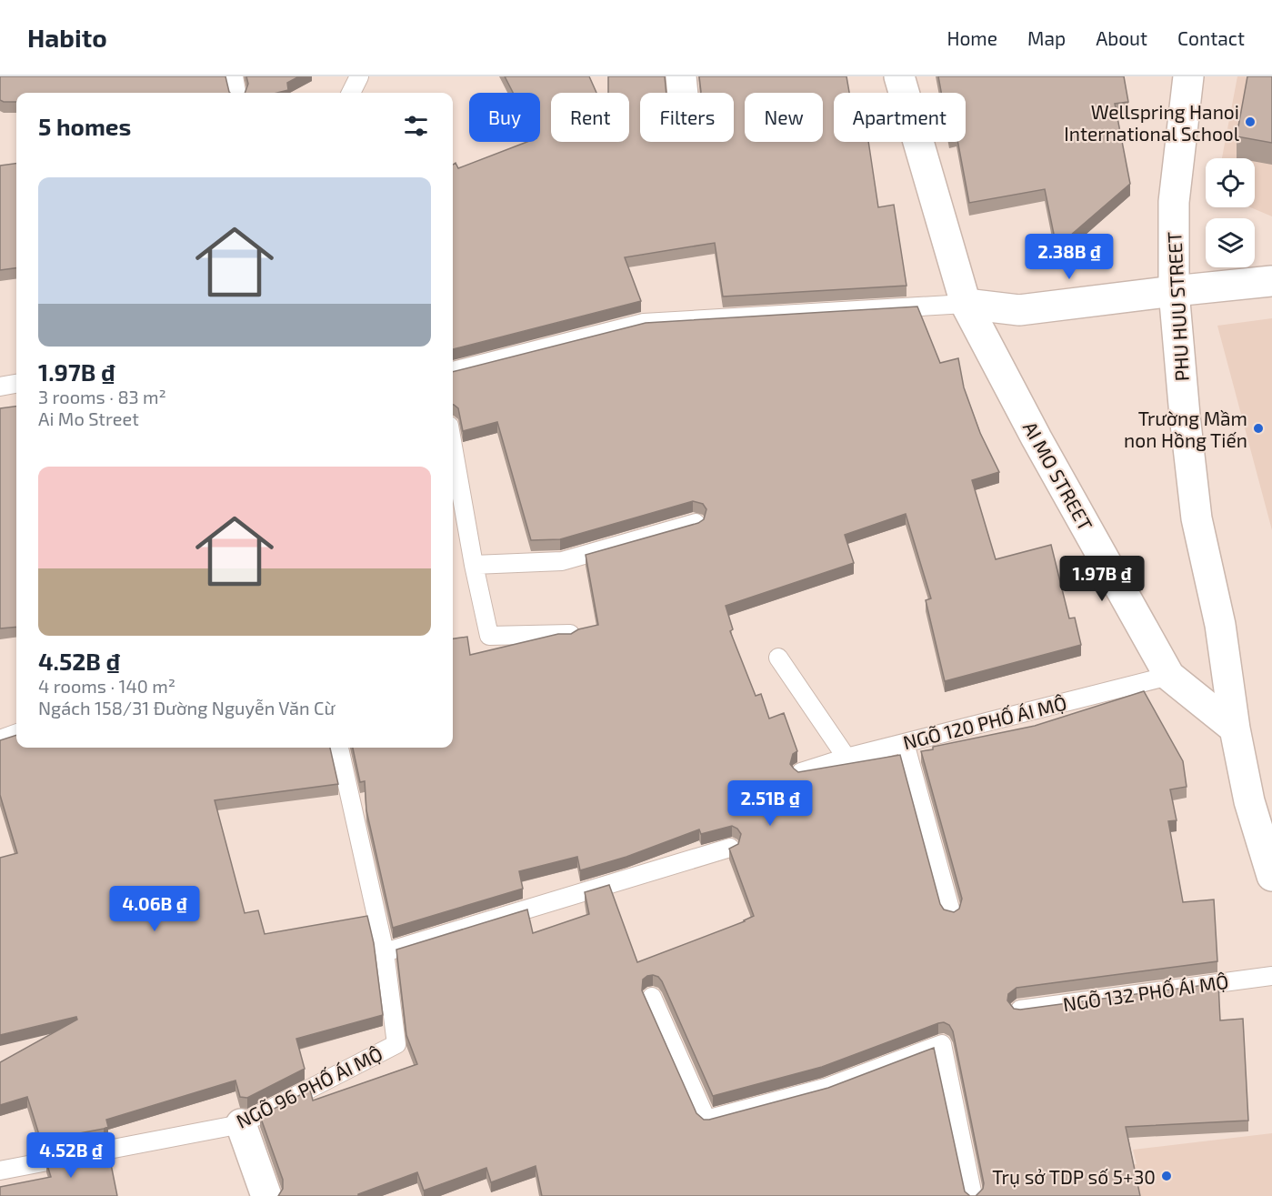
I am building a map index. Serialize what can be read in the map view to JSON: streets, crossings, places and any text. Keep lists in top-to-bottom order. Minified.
{"streets":{"street":["PHU HUU STREET","AI MO STREET"],"lane":["NGÕ 120 PHỐ ÁI MỘ","NGÕ 132 PHỐ ÁI MỘ","NGÕ 96 PHỐ ÁI MỘ"]},"crossings":[["PHU HUU STREET","AI MO STREET"],["AI MO STREET","NGÕ 120 PHỐ ÁI MỘ"]],"places":["Wellspring Hanoi International School","Trường Mầm non Hồng Tiến","Trụ sở TDP số 5+30"],"page":{"header":"Habito","nav":["Home","Map","About","Contact"],"chip":["Buy","Rent","Filters","New","Apartment"],"heading":"5 homes","list":[{"name":"1.97B ₫","note":"3 rooms · 83 m² · Ai Mo Street"},{"name":"4.52B ₫","note":"4 rooms · 140 m² · Ngách 158/31 Đường Nguyễn Văn Cừ"}],"price":["2.38B ₫","1.97B ₫","2.51B ₫","4.06B ₫","4.52B ₫"]}}
